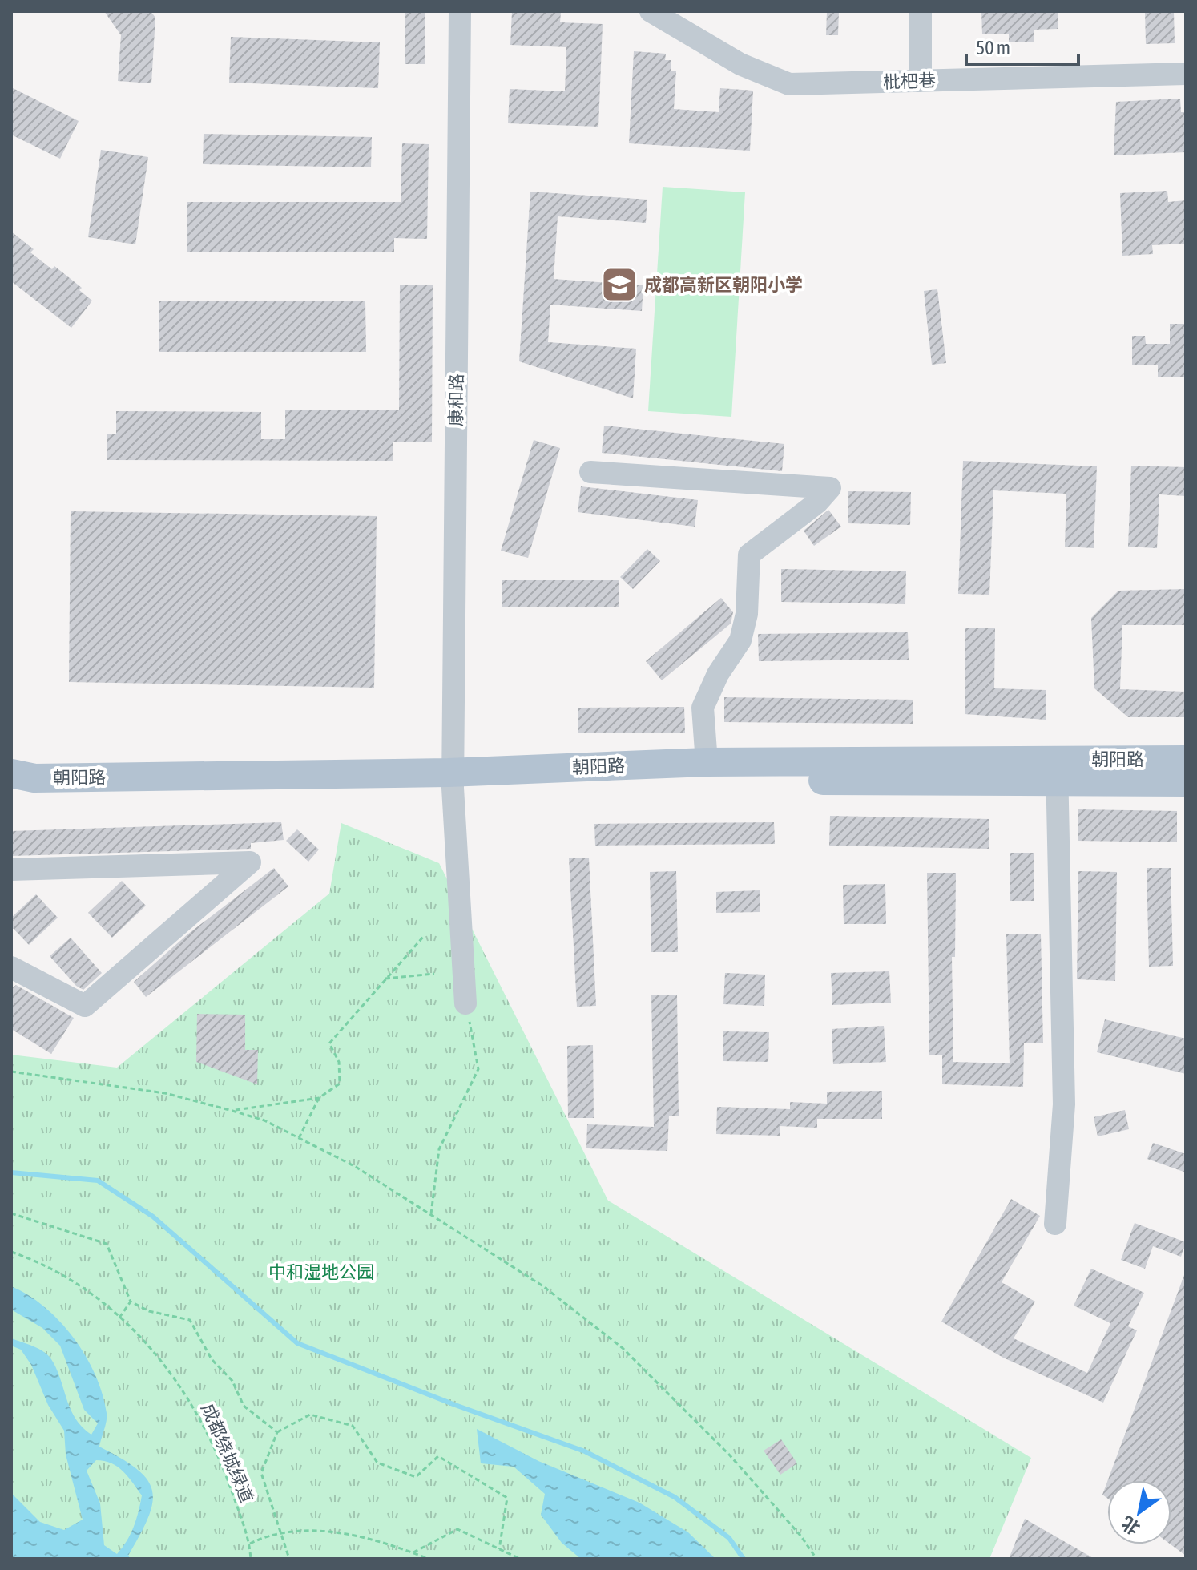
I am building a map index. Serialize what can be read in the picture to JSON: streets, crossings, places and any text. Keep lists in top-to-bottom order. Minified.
{"streets":{"main road":["朝阳路"],"street":["枇杷巷","康和路"],"path":["成都绕城绿道"]},"crossings":[["康和路","朝阳路"]],"parks":["中和湿地公园"],"places":{"school or university":["成都高新区朝阳小学"]},"scale_bar":"50 m","north":"bottom left"}
